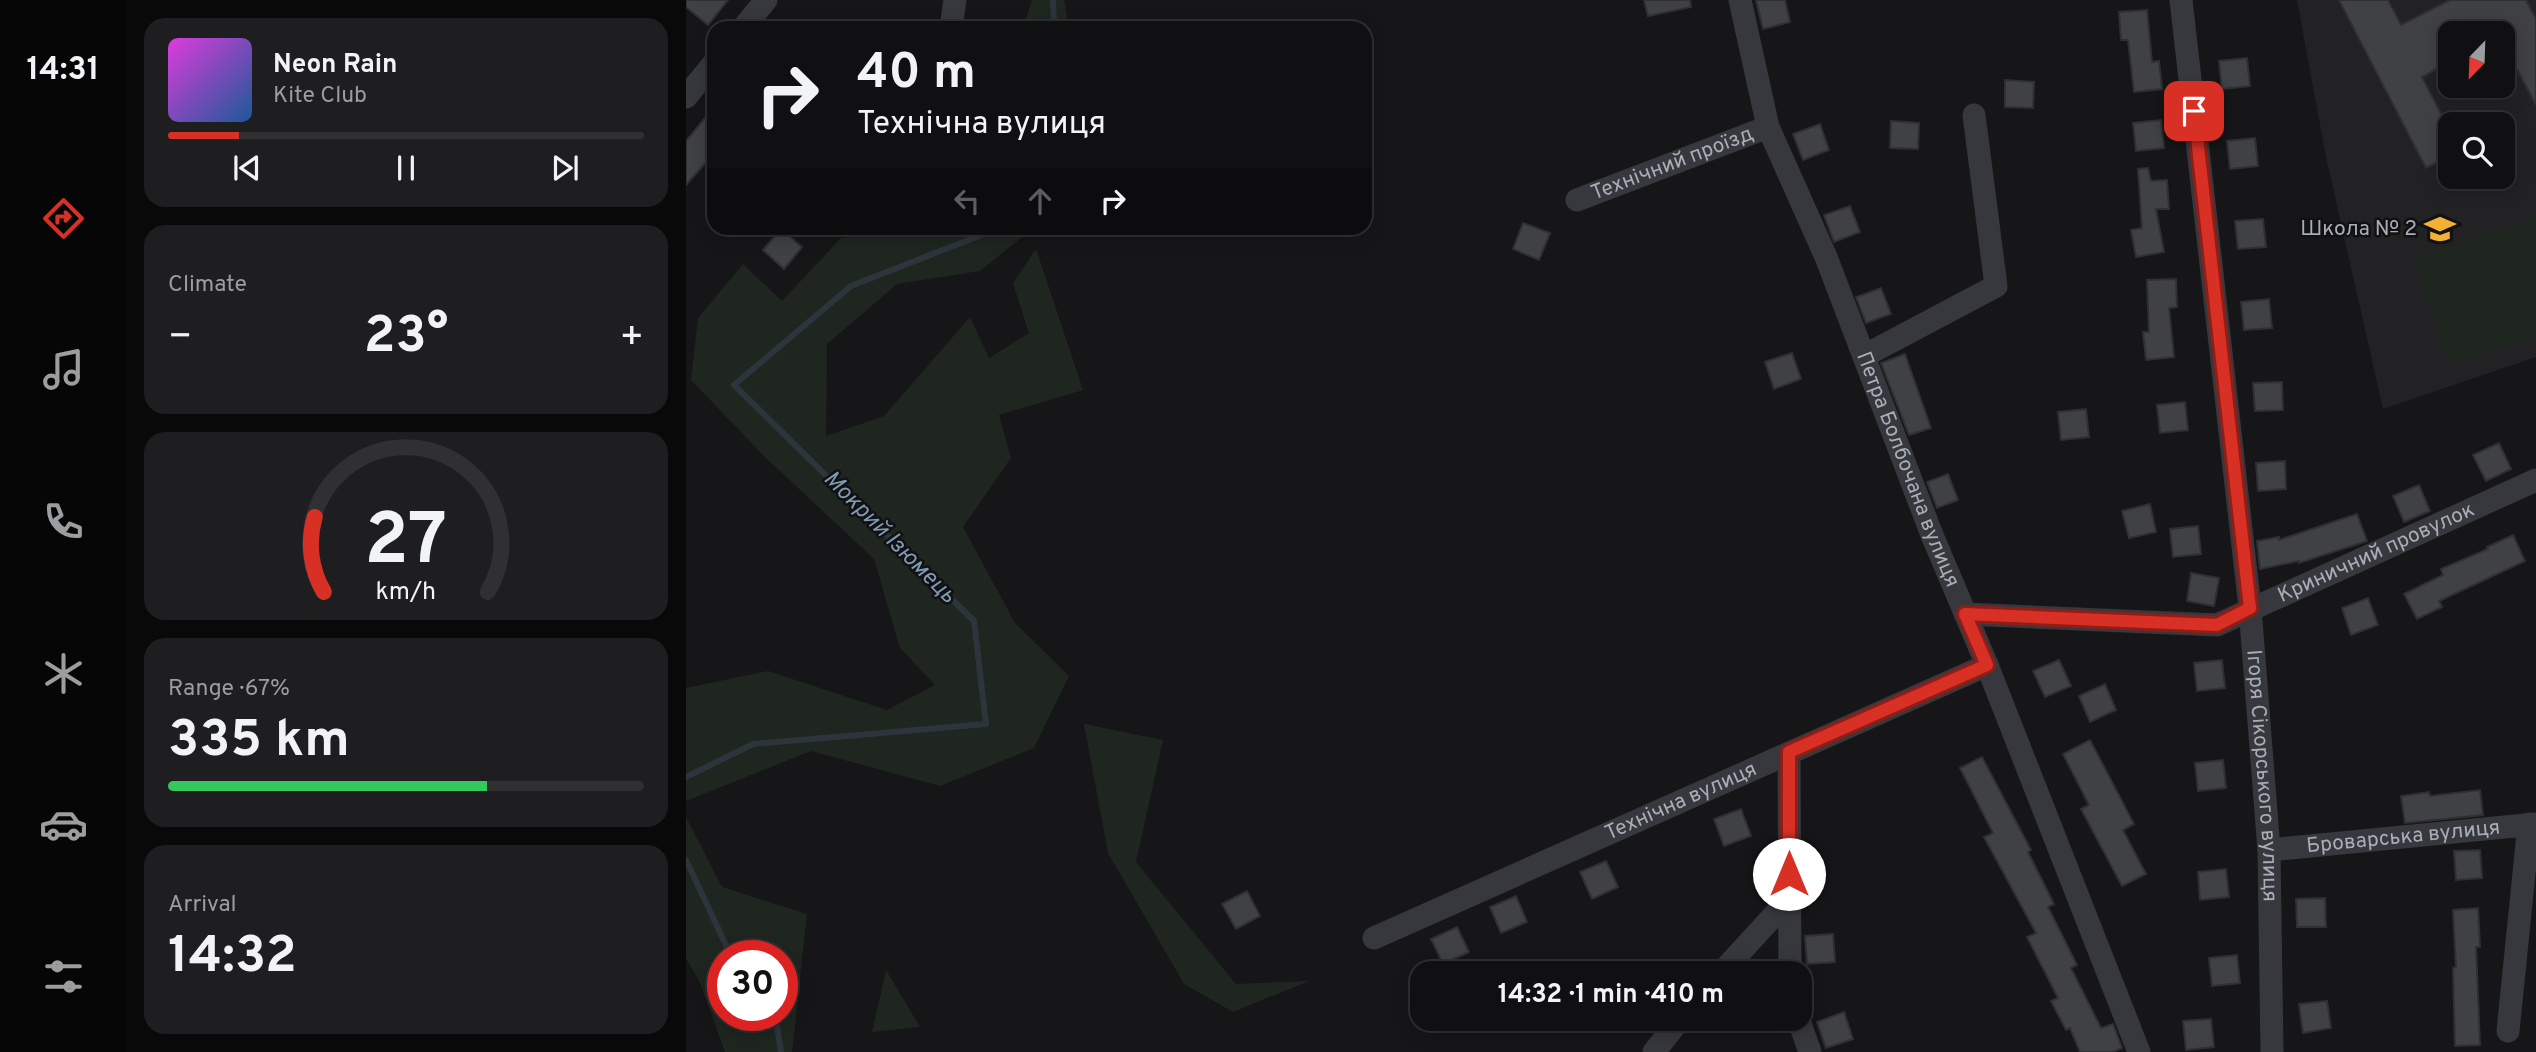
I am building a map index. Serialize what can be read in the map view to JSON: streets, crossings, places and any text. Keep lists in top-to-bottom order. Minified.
{"streets":{"street":["Технічний проїзд","Петра Болбочана вулиця","Криничний провулок","Ігоря Сікорського вулиця","Технічна вулиця","Броварська вулиця"]},"crossings":[["Технічний проїзд","Петра Болбочана вулиця"],["Петра Болбочана вулиця","Криничний провулок"],["Петра Болбочана вулиця","Технічна вулиця"],["Криничний провулок","Ігоря Сікорського вулиця"],["Ігоря Сікорського вулиця","Броварська вулиця"]],"water":["Мокрий Ізюмець"],"places":{"school or university":["Школа № 2"]},"north":"bottom left","page":{"tabs":"14:31","turn":["40 m","Технічна вулиця"],"song":["Neon Rain","Kite Club"],"tile":["Climate",["Range · 67%","335 km"],["Arrival","14:32"]],"heat":["−","23°","+"],"limit":"30","trip":"14:32 · 1 min · 410 m","gauge":["27","km/h"]}}
